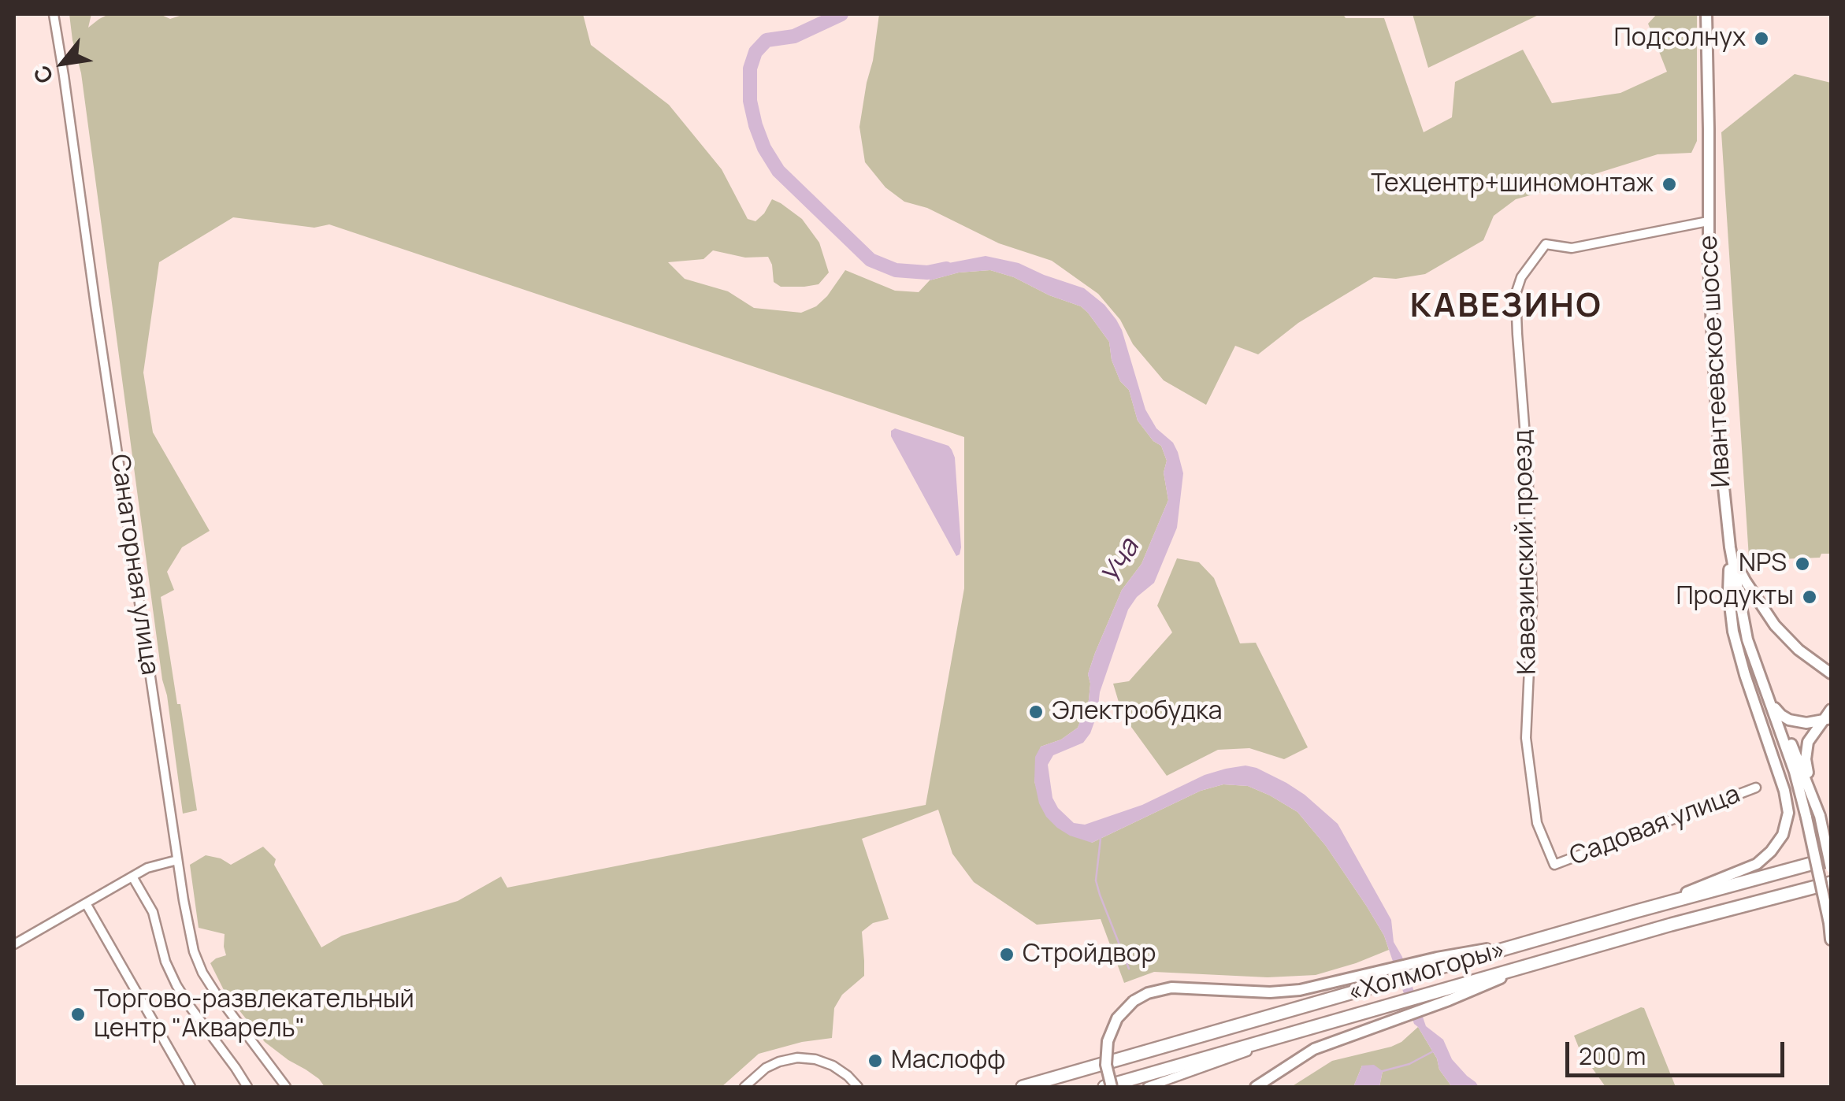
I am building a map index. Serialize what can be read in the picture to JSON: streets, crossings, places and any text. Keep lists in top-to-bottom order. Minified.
{"streets":{"highway":["«Холмогоры»"],"main road":["Ивантеевское шоссе"],"street":["Кавезинский проезд","Санаторная улица","Садовая улица"]},"crossings":[["Ивантеевское шоссе","Кавезинский проезд"],["Кавезинский проезд","Садовая улица"]],"districts":["КАВЕЗИНО"],"water":["Уча"],"places":["Подсолнух","Техцентр+шиномонтаж","NPS","Продукты","Электробудка","Стройдвор","Торгово-развлекательный центр \"Акварель\"","Маслофф"],"scale_bar":"200 m","north":"bottom left"}
